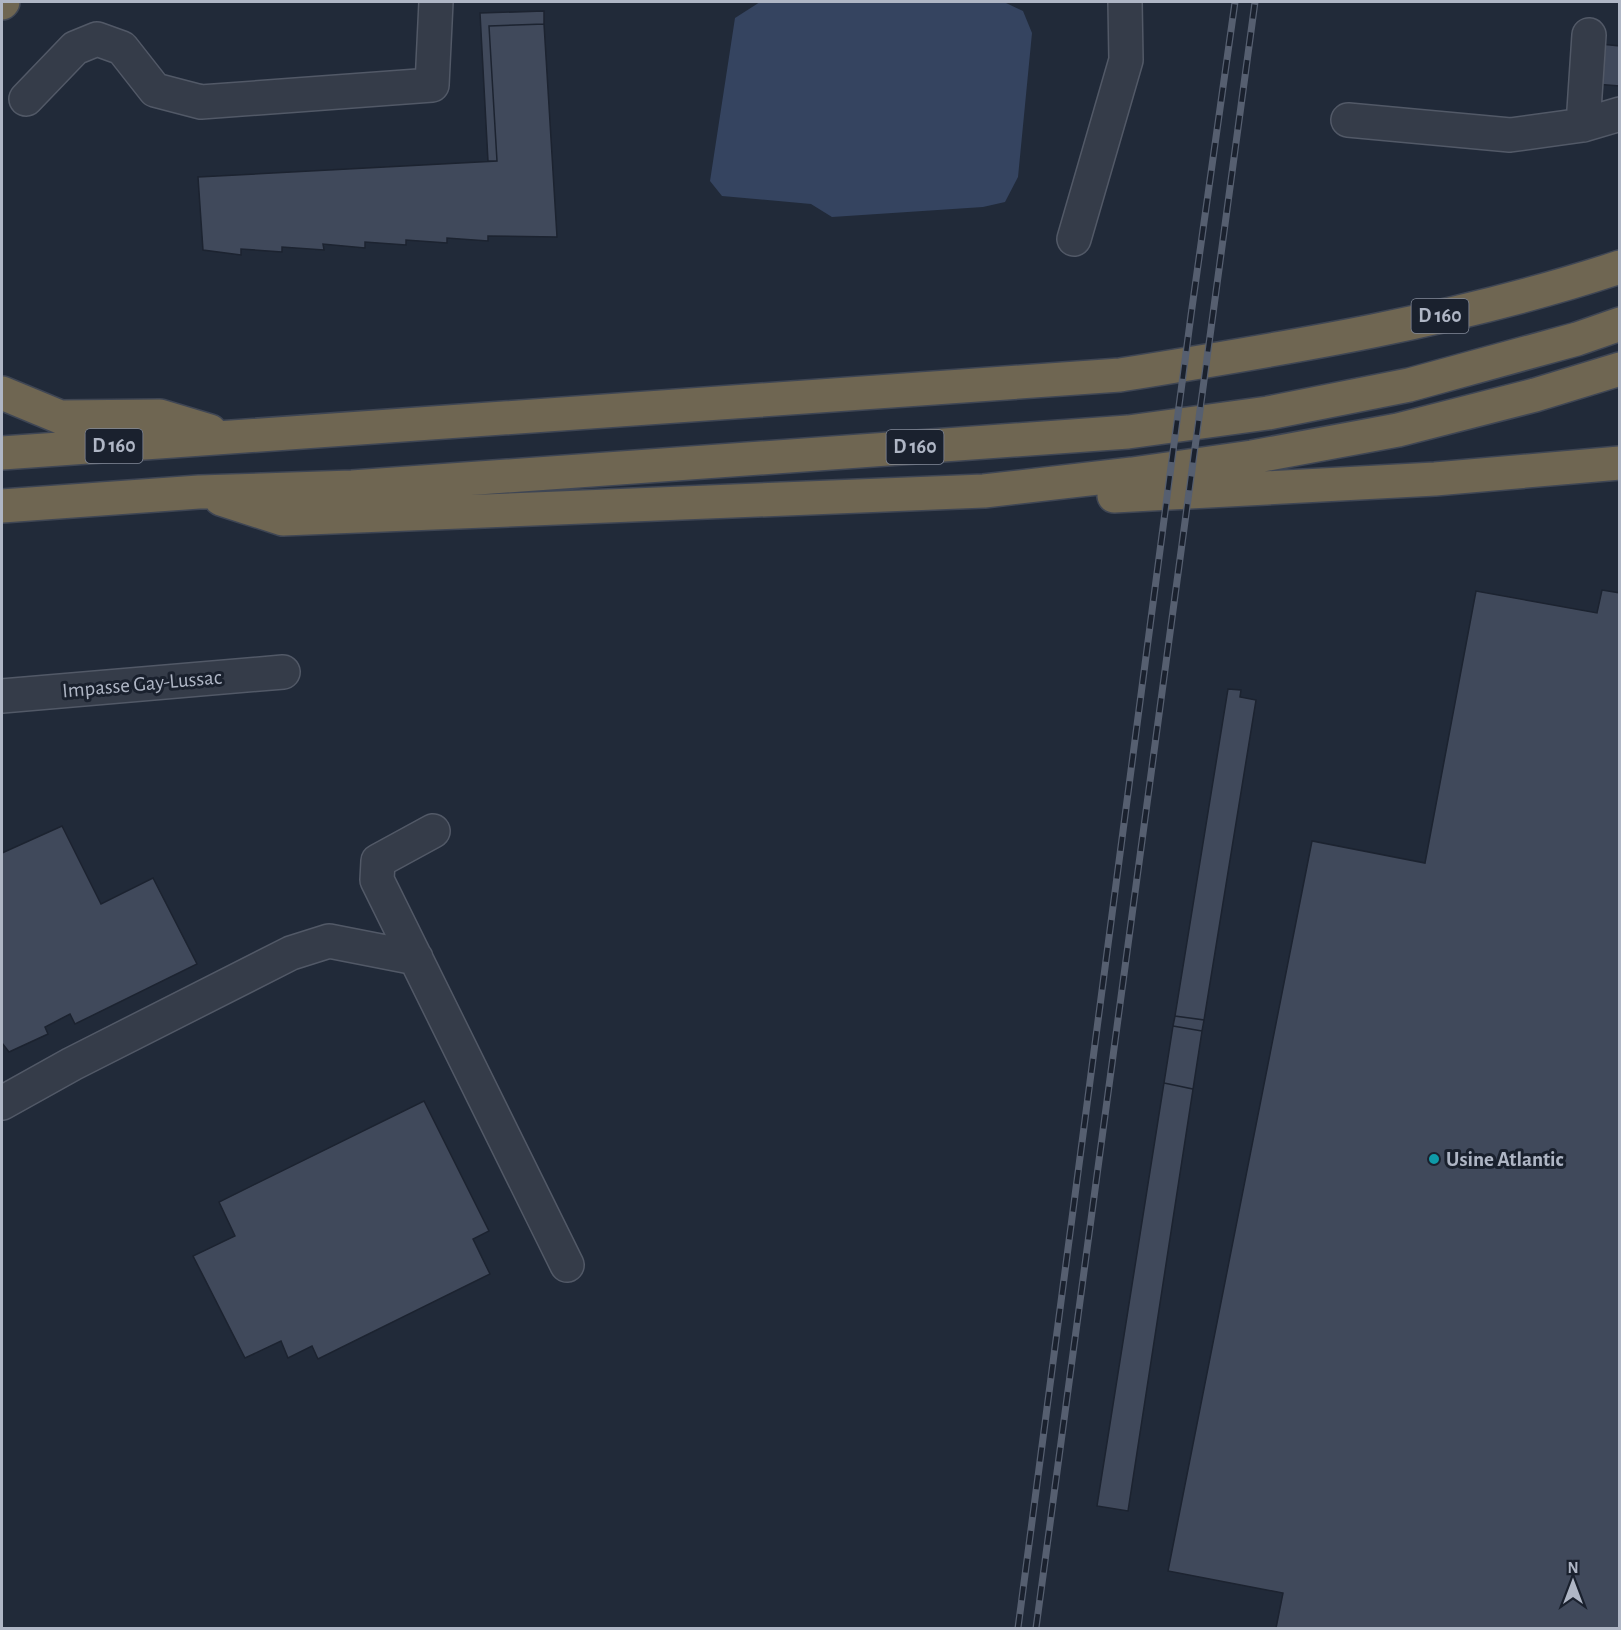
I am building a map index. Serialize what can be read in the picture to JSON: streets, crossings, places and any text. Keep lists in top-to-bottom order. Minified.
{"streets":{"highway":["D 160"],"street":["Impasse Gay-Lussac"]},"places":["Usine Atlantic"],"north":"top"}
